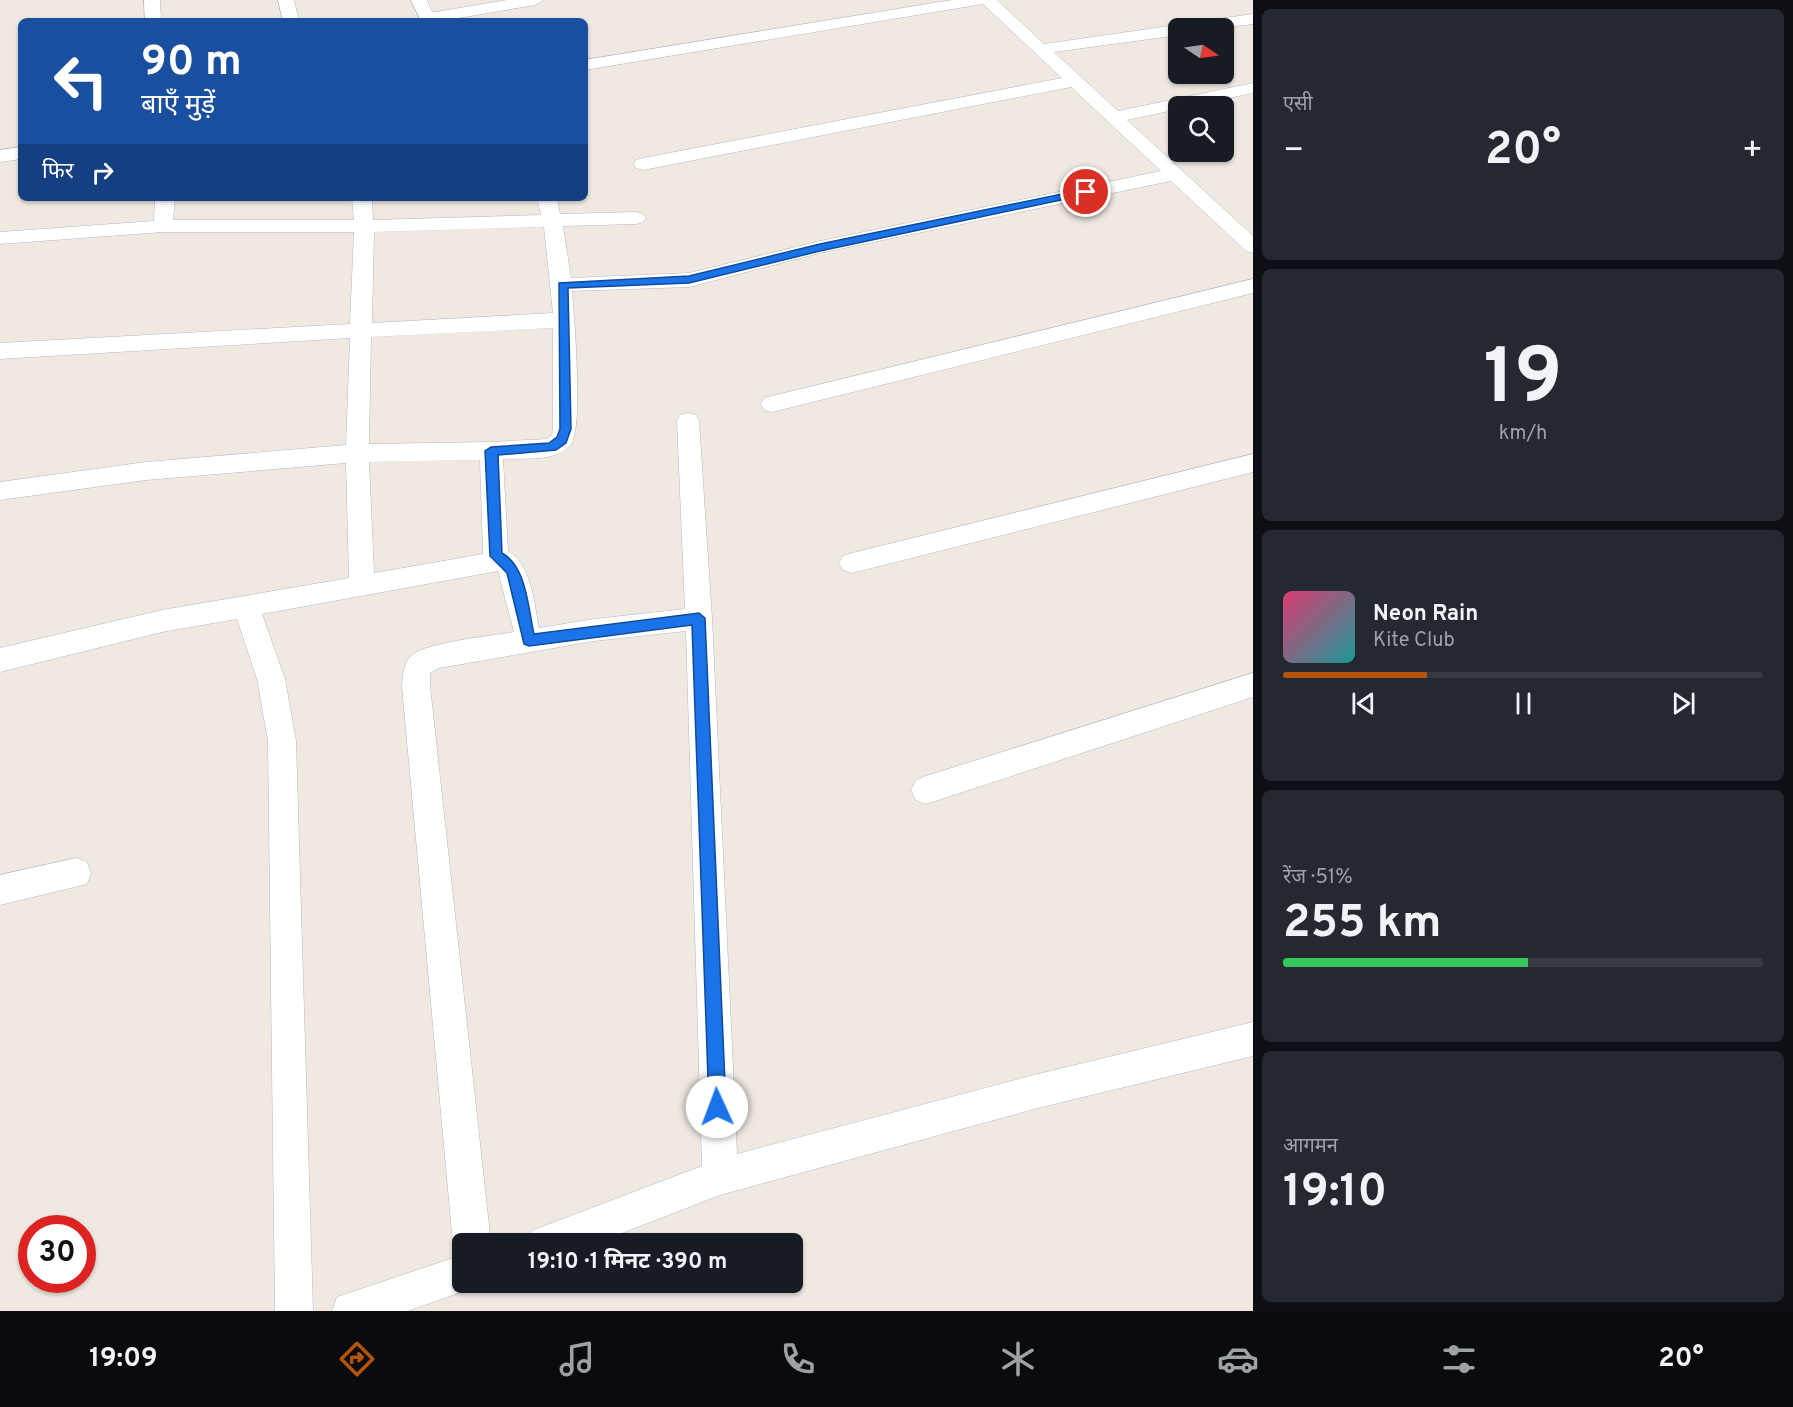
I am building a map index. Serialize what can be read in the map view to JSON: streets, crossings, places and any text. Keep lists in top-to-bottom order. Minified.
{"north":"right","page":{"tile":["एसी",["19","km/h"],["रेंज · 51%","255 km"],["आगमन","19:10"]],"turn":["90 m","बाएँ मुड़ें"],"heat":["−","20°","+"],"then":"फिर","song":["Neon Rain","Kite Club"],"limit":"30","trip":"19:10 · 1 मिनट · 390 m","tabs":["19:09","20°"]}}
